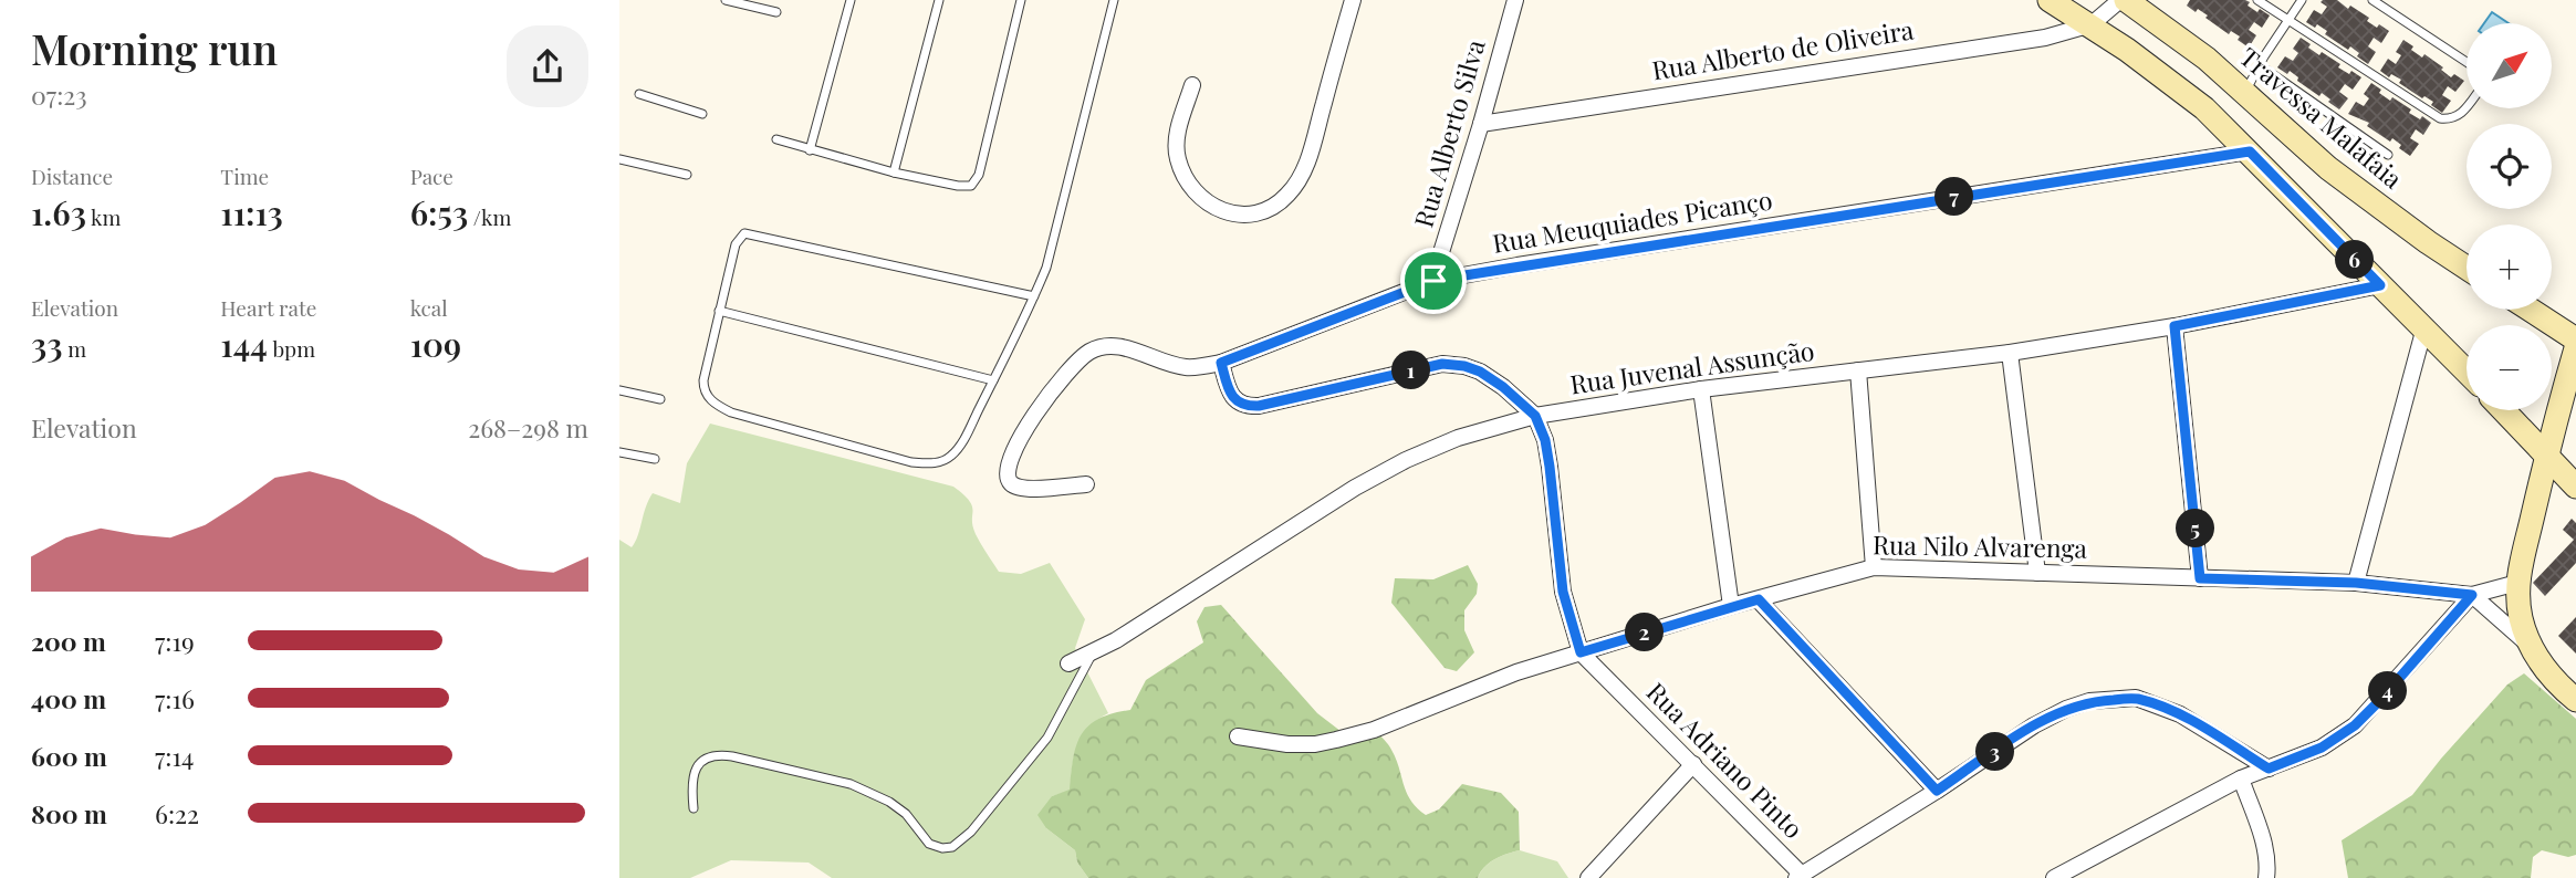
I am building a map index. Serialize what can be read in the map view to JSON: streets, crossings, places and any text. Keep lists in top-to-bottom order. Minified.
{"streets":{"main road":["Travessa Malafaia"],"street":["Rua Alberto de Oliveira","Rua Alberto Silva","Rua Meuquiades Picanço","Rua Juvenal Assunção","Rua Nilo Alvarenga","Rua Adriano Pinto"]},"crossings":[["Rua Alberto de Oliveira","Rua Alberto Silva"],["Rua Alberto Silva","Rua Meuquiades Picanço"],["Rua Meuquiades Picanço","Rua Adriano Pinto"],["Rua Juvenal Assunção","Rua Adriano Pinto"],["Rua Nilo Alvarenga","Rua Adriano Pinto"]],"north":"top right","page":{"heading":["Morning run","07:23"],"map_buttons":["+","−"],"stats":[["Distance","1.63 km"],["Time","11:13"],["Pace","6:53 /km"],["Elevation","33 m"],["Heart rate","144 bpm"],["kcal","109"]],"pins":["7","6","1","5","2","4","3"],"chart":["Elevation","268–298 m"],"list":[{"name":"200 m","note":"7:19"},{"name":"400 m","note":"7:16"},{"name":"600 m","note":"7:14"},{"name":"800 m","note":"6:22"}]}}
